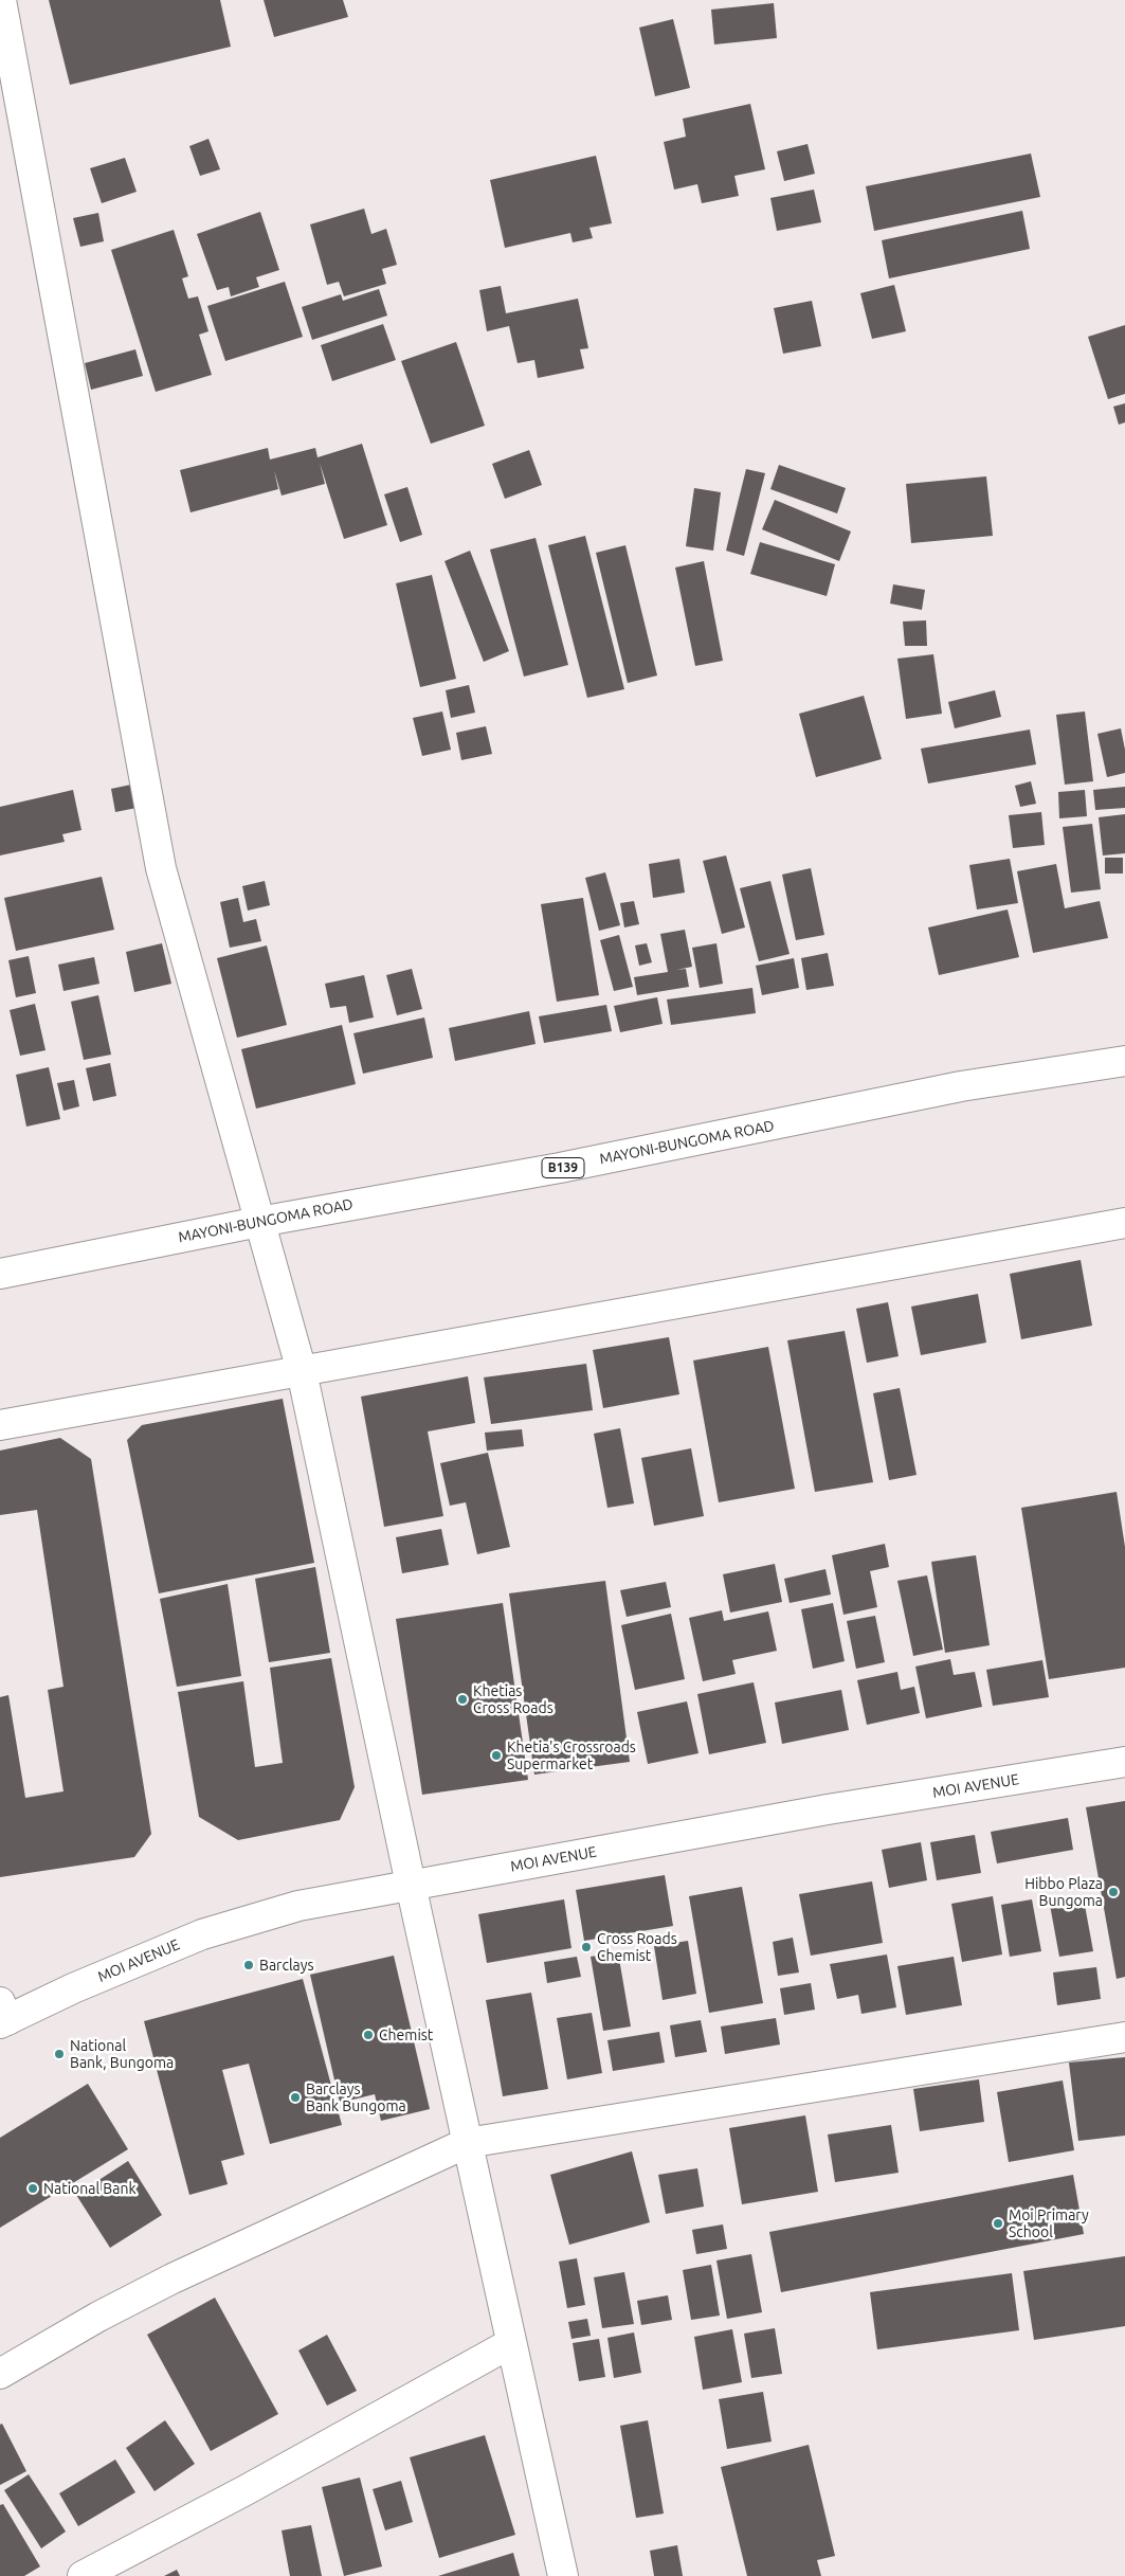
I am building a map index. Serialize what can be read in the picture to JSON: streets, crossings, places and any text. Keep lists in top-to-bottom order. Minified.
{"streets":{"street":["MAYONI-BUNGOMA ROAD","B139","MOI AVENUE"]},"places":["Khetias Cross Roads","Khetia's Crossroads Supermarket","Hibbo Plaza Bungoma","Cross Roads Chemist","Barclays","Chemist","National Bank, Bungoma","Barclays Bank Bungoma","National Bank","Moi Primary School"]}
